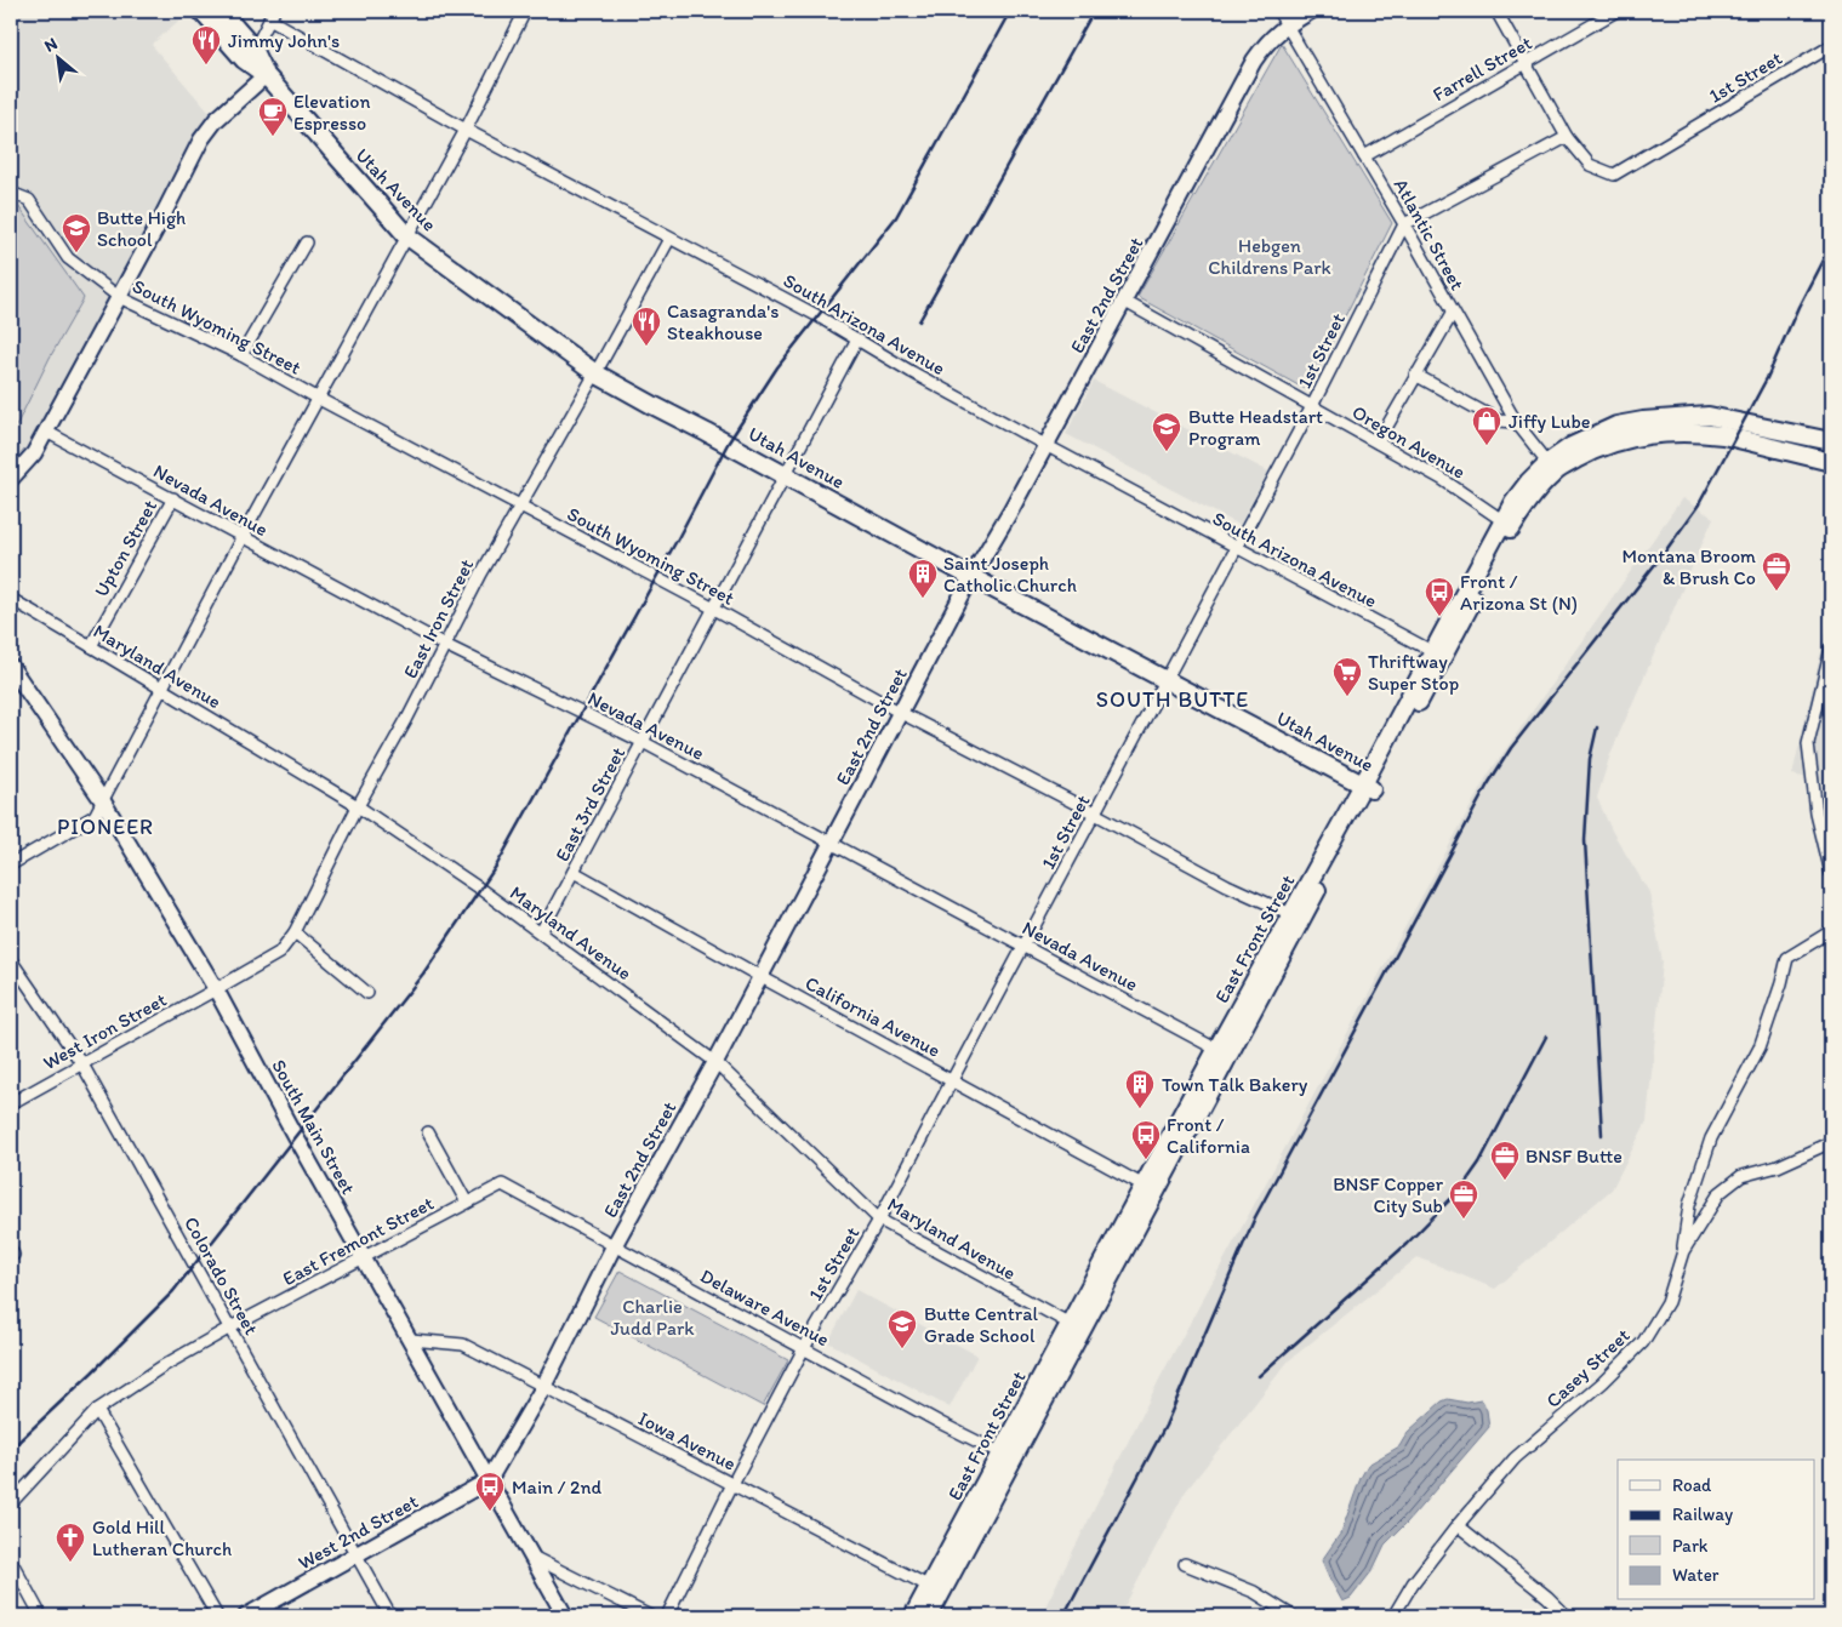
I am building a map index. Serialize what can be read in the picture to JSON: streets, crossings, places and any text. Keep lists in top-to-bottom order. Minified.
{"streets":{"main road":["Utah Avenue","East Front Street"],"street":["Farrell Street","1st Street","Atlantic Street","East 2nd Street","South Arizona Avenue","South Wyoming Street","Oregon Avenue","Nevada Avenue","Upton Street","East Iron Street","Maryland Avenue","East 3rd Street","California Avenue","West Iron Street","South Main Street","East Fremont Street","Colorado Street","Delaware Avenue","Casey Street","Iowa Avenue","West 2nd Street"]},"crossings":[["Farrell Street","Atlantic Street"],["1st Street","Utah Avenue"],["1st Street","Atlantic Street"],["1st Street","South Arizona Avenue"],["1st Street","South Wyoming Street"],["1st Street","Oregon Avenue"],["1st Street","Nevada Avenue"],["1st Street","Maryland Avenue"],["1st Street","California Avenue"],["1st Street","Delaware Avenue"],["1st Street","Iowa Avenue"],["Utah Avenue","East 2nd Street"],["Utah Avenue","East Iron Street"],["Utah Avenue","East 3rd Street"],["Utah Avenue","East Front Street"],["Atlantic Street","East 2nd Street"],["Atlantic Street","East Front Street"],["East 2nd Street","South Arizona Avenue"],["East 2nd Street","South Wyoming Street"],["East 2nd Street","Oregon Avenue"],["East 2nd Street","Nevada Avenue"],["East 2nd Street","Maryland Avenue"],["East 2nd Street","California Avenue"],["East 2nd Street","South Main Street"],["East 2nd Street","Delaware Avenue"],["East 2nd Street","Iowa Avenue"],["East 2nd Street","West 2nd Street"],["South Arizona Avenue","East Iron Street"],["South Arizona Avenue","East 3rd Street"],["South Arizona Avenue","East Front Street"],["South Wyoming Street","East Iron Street"],["South Wyoming Street","East 3rd Street"],["South Wyoming Street","East Front Street"],["Oregon Avenue","East Front Street"],["Nevada Avenue","Upton Street"],["Nevada Avenue","East Iron Street"],["Nevada Avenue","East 3rd Street"],["Nevada Avenue","East Front Street"],["Upton Street","Maryland Avenue"],["East Iron Street","Maryland Avenue"],["East Iron Street","West Iron Street"],["East Iron Street","South Main Street"],["Maryland Avenue","East 3rd Street"],["Maryland Avenue","East Front Street"],["East 3rd Street","California Avenue"],["East Front Street","California Avenue"],["East Front Street","Delaware Avenue"],["East Front Street","Iowa Avenue"],["West Iron Street","South Main Street"],["West Iron Street","Colorado Street"],["South Main Street","East Fremont Street"],["South Main Street","Iowa Avenue"],["South Main Street","West 2nd Street"],["East Fremont Street","Colorado Street"],["East Fremont Street","Delaware Avenue"],["Colorado Street","West 2nd Street"]],"districts":["SOUTH BUTTE","PIONEER"],"parks":["Hebgen Childrens Park","Charlie Judd Park"],"places":{"restaurant":["Jimmy John's","Casagranda's Steakhouse"],"cafe":["Elevation Espresso"],"school or university":["Butte High School","Butte Headstart Program","Butte Central Grade School"],"shop":["Jiffy Lube"],"office":["Montana Broom & Brush Co","BNSF Butte","BNSF Copper City Sub"],"building":["Saint Joseph Catholic Church","Town Talk Bakery"],"bus stop":["Front / Arizona St (N)","Front / California","Main / 2nd"],"supermarket":["Thriftway Super Stop"],"church":["Gold Hill Lutheran Church"]},"legend":["Road","Railway","Park","Water"],"north":"top left"}
